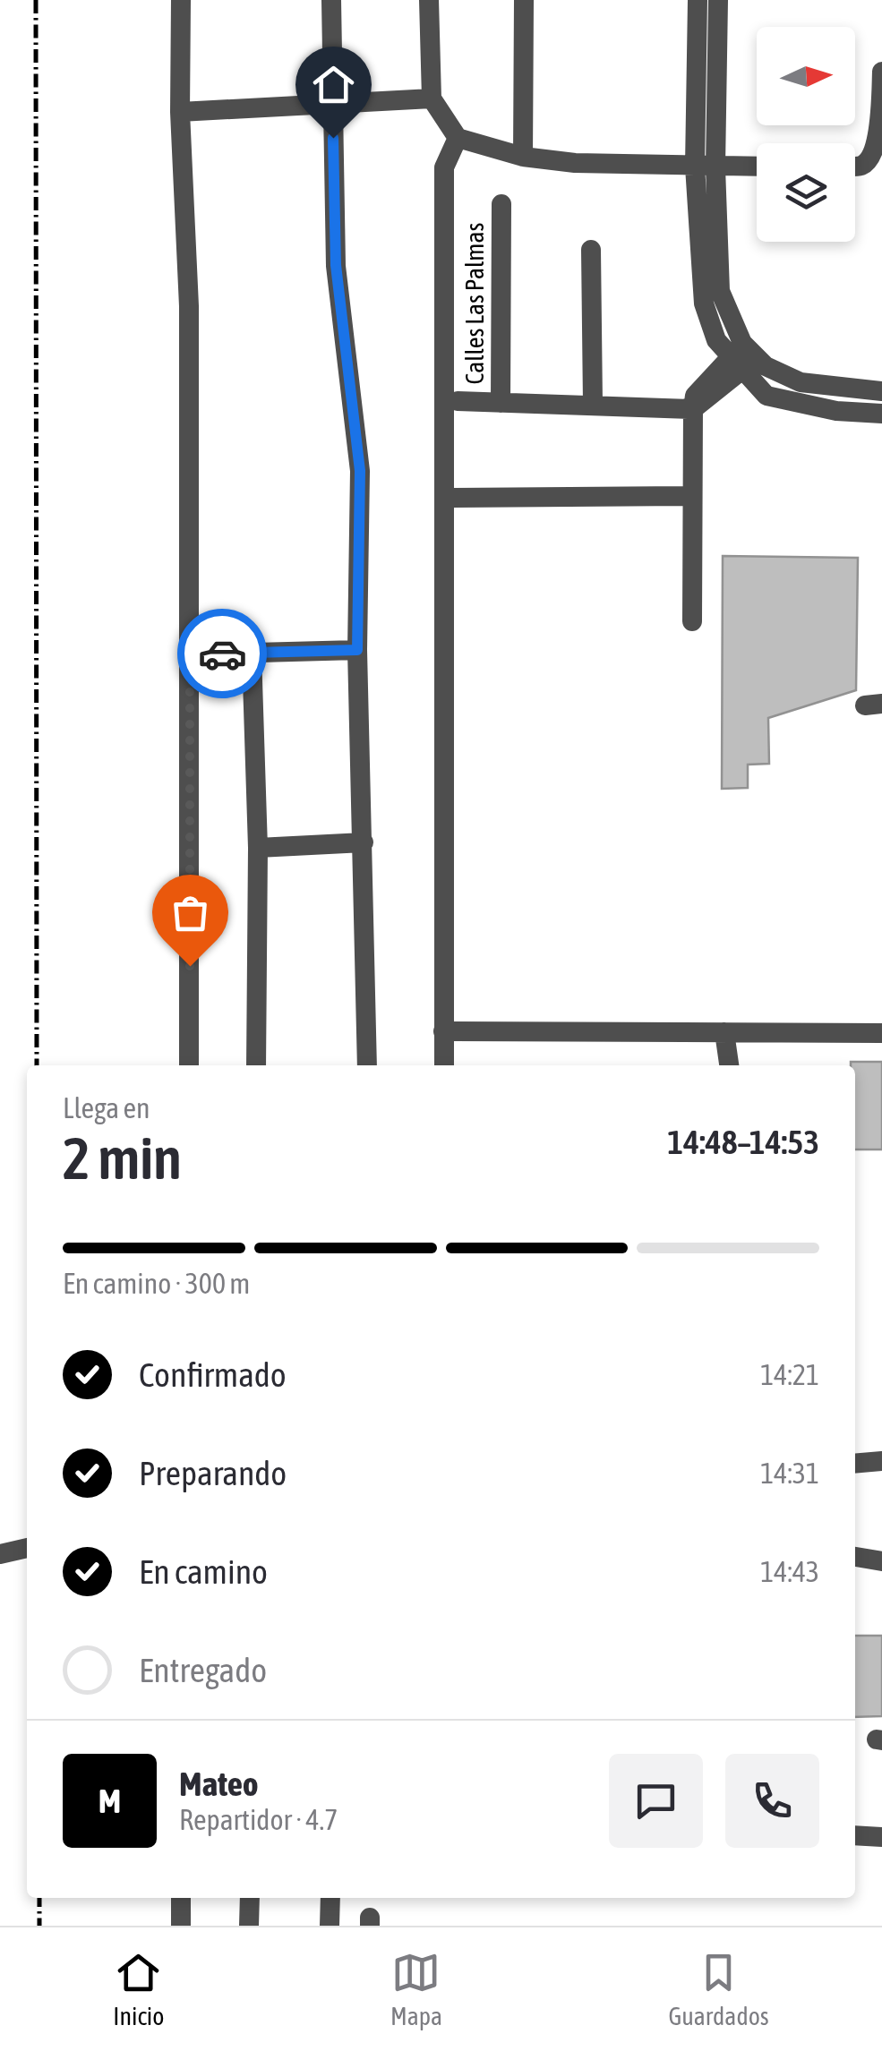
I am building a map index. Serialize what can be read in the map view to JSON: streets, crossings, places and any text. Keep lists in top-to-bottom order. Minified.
{"streets":{"street":["Calles Las Palmas"]},"north":"right","page":{"heading":["2 min","Llega en","14:48–14:53"],"panel":["Mateo","Repartidor · 4.7"],"bar":"En camino · 300 m","list":[["Confirmado","14:21"],["Preparando","14:31"],["En camino","14:43"],"Entregado"],"round":"M","tabs":["Inicio","Mapa","Guardados"]}}
